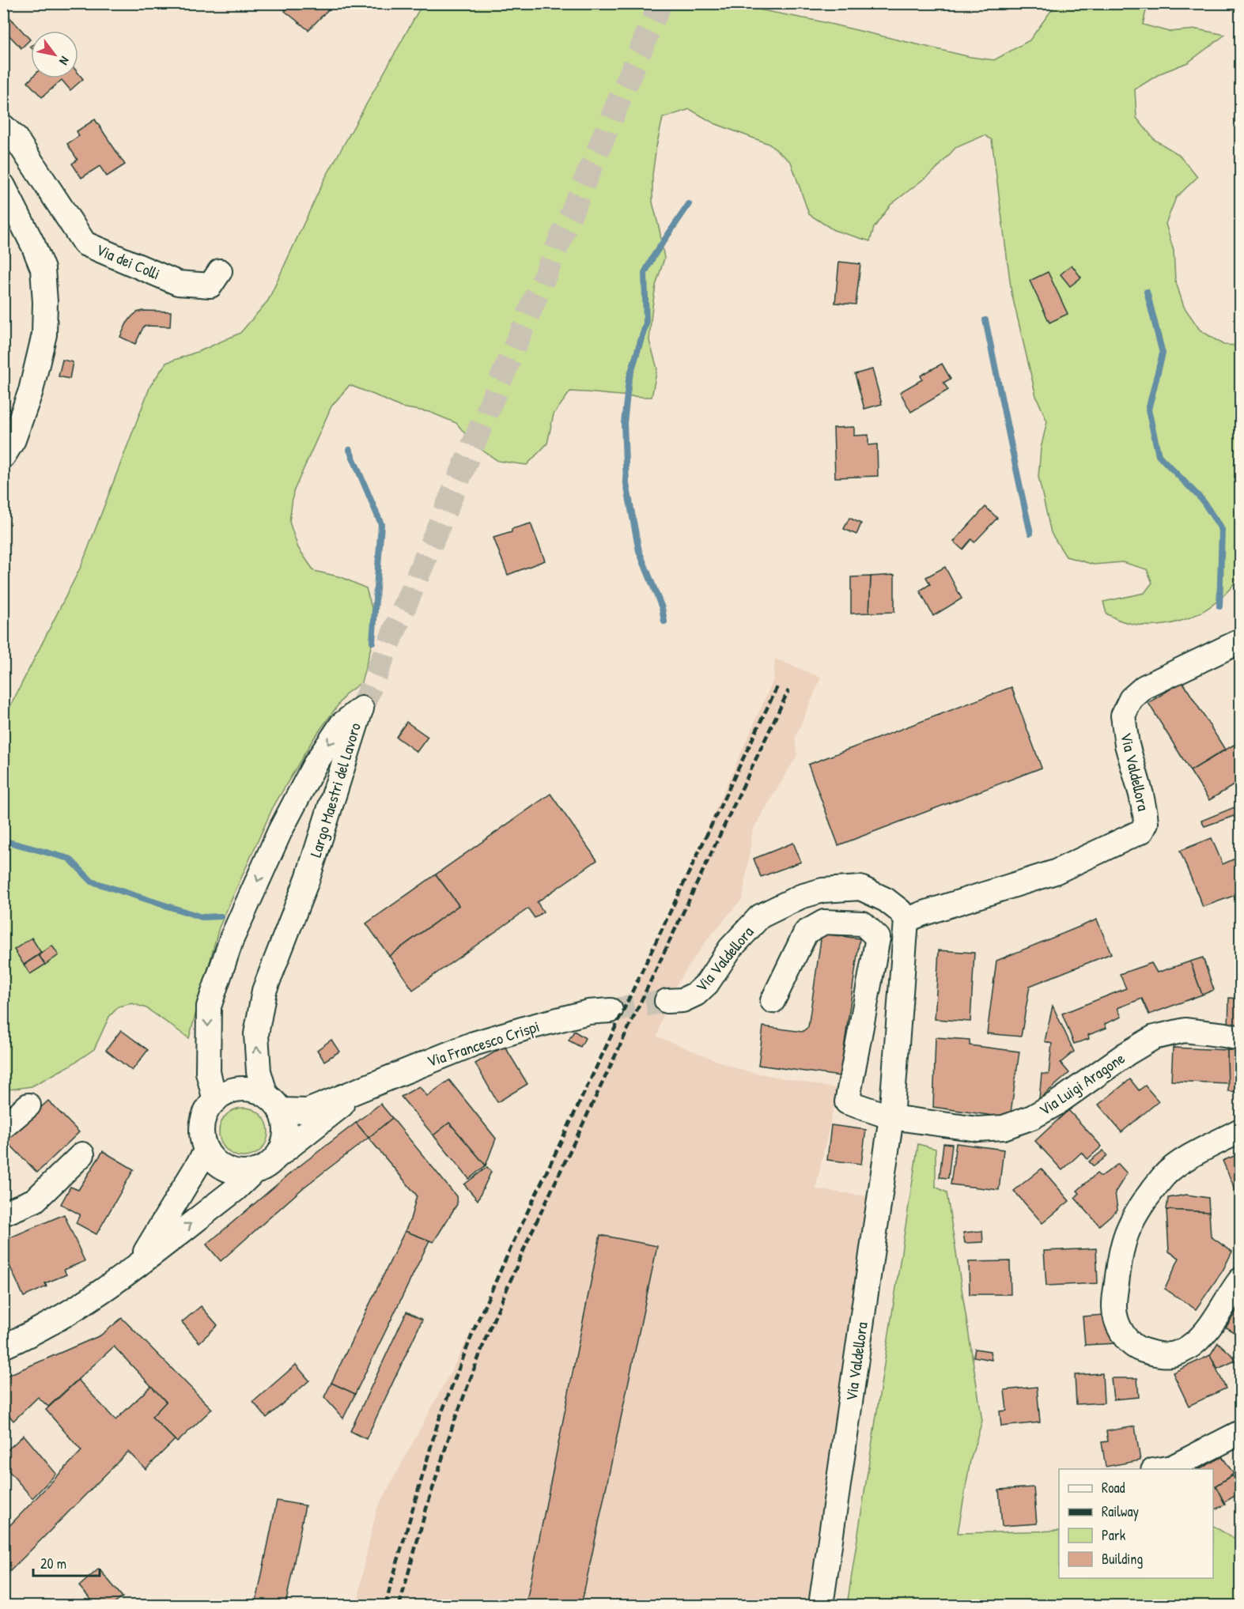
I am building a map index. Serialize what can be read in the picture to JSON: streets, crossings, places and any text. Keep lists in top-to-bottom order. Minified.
{"streets":{"street":["Via dei Colli","Via Valdellora","Largo Maestri del Lavoro","Via Francesco Crispi","Via Luigi Aragone"]},"crossings":[["Via Valdellora","Via Luigi Aragone"],["Largo Maestri del Lavoro","Via Francesco Crispi"]],"legend":["Road","Railway","Park","Building"],"scale_bar":"20 m","north":"bottom right"}
